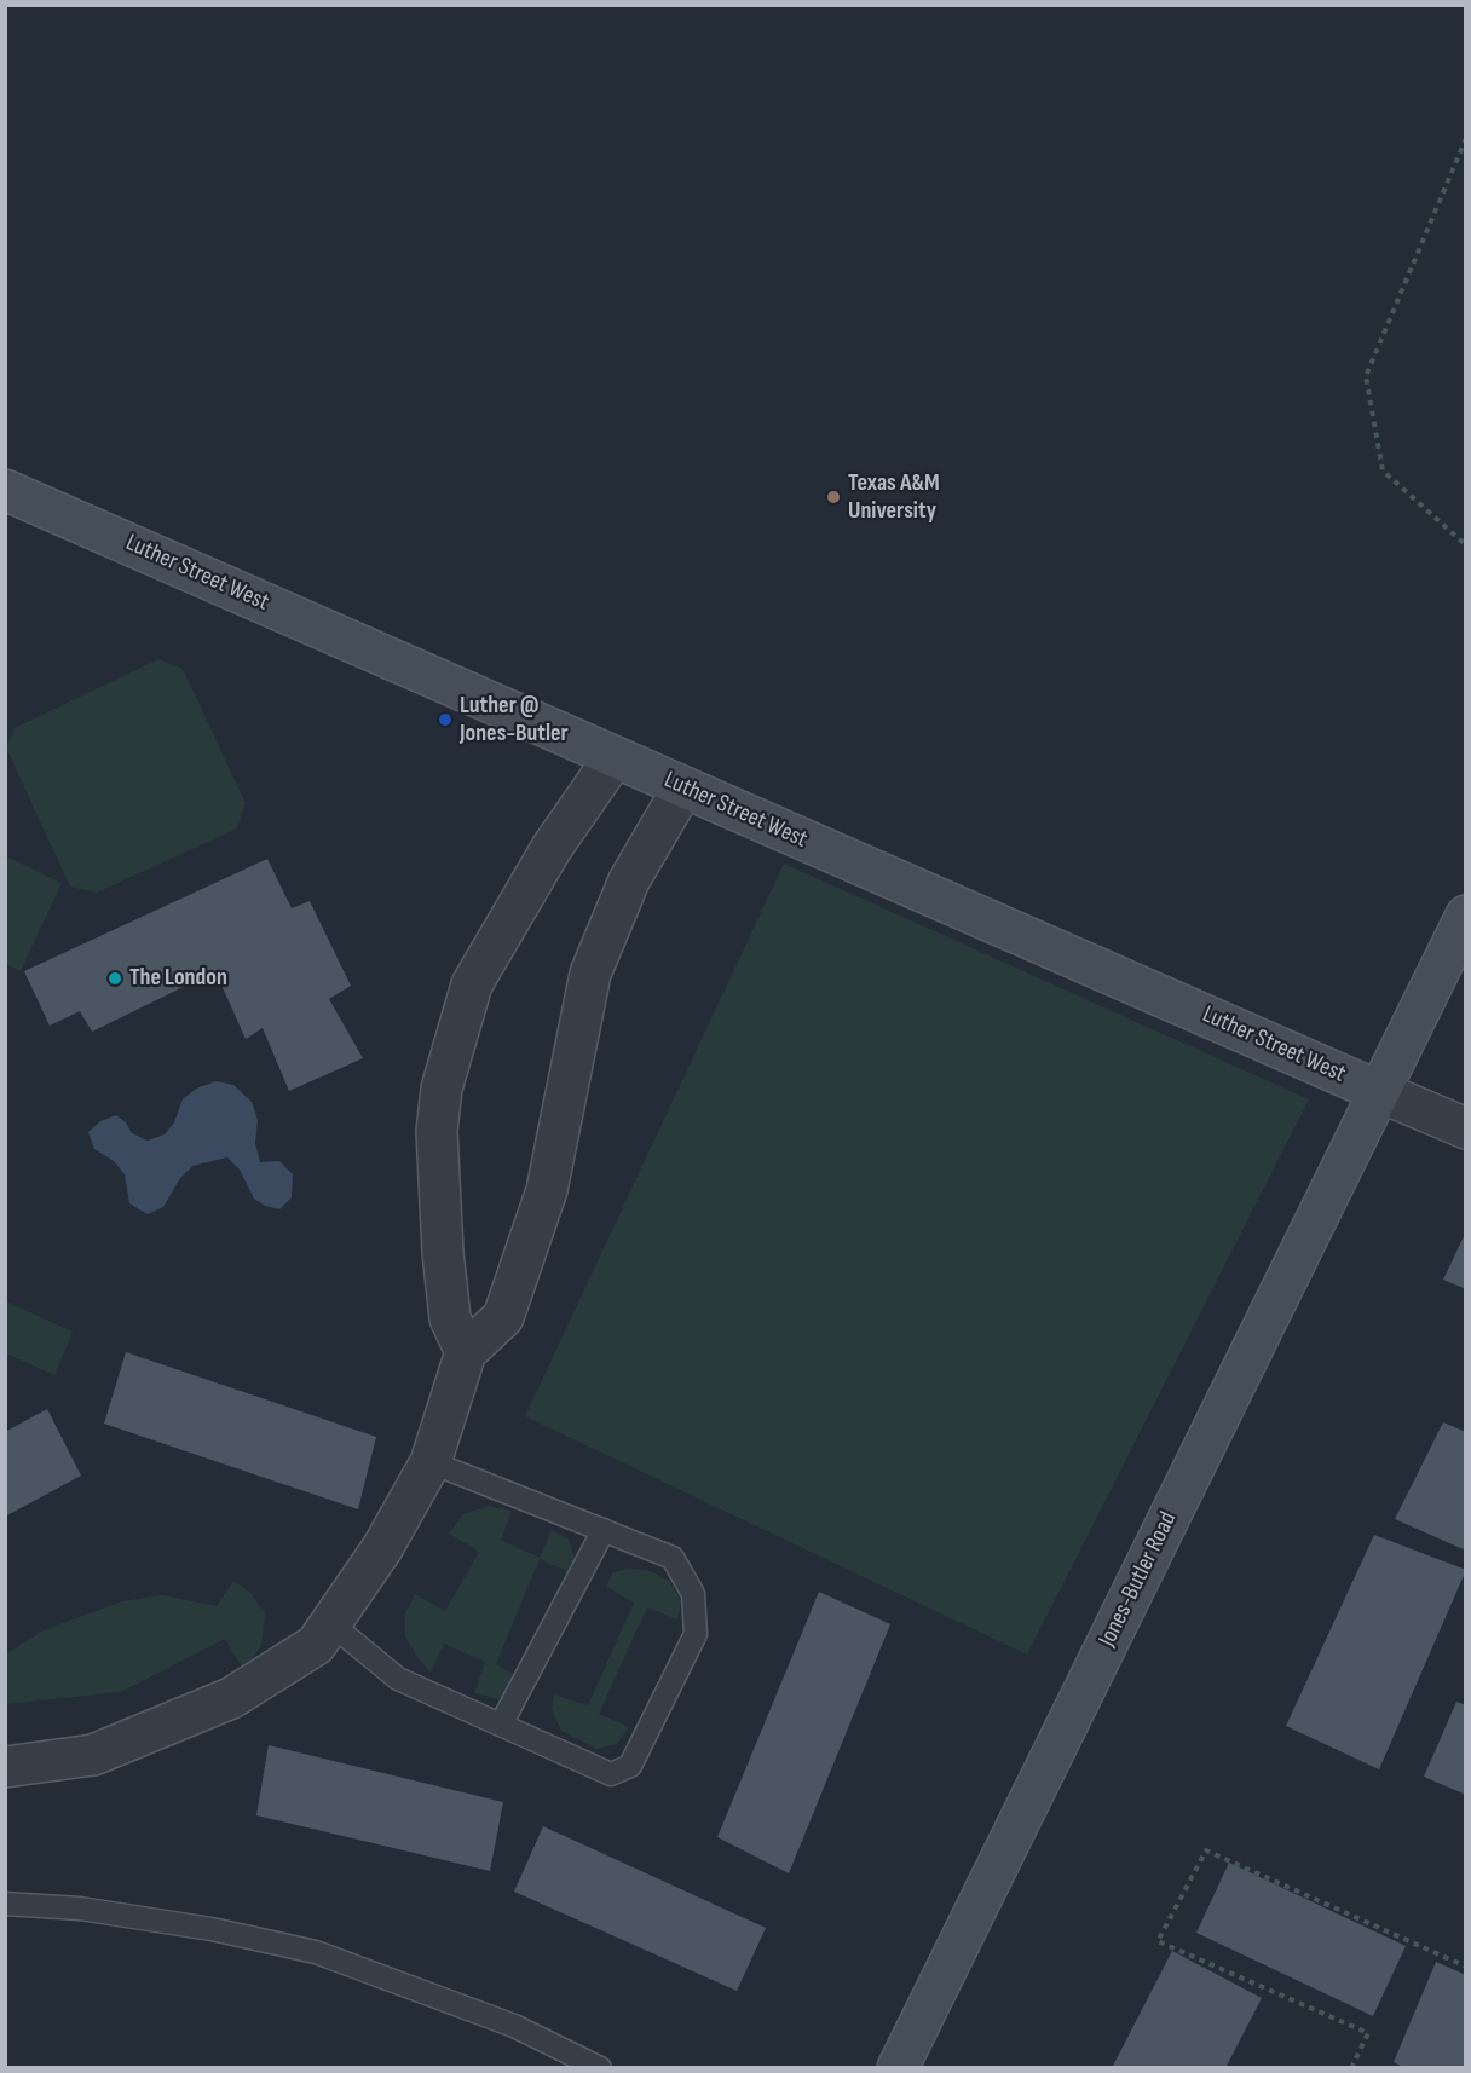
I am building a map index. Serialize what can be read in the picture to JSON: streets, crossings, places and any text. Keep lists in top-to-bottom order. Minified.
{"streets":{"street":["Luther Street West","Jones-Butler Road"]},"crossings":[["Luther Street West","Jones-Butler Road"]],"places":["Texas A&M University","Luther @ Jones-Butler","The London"]}
